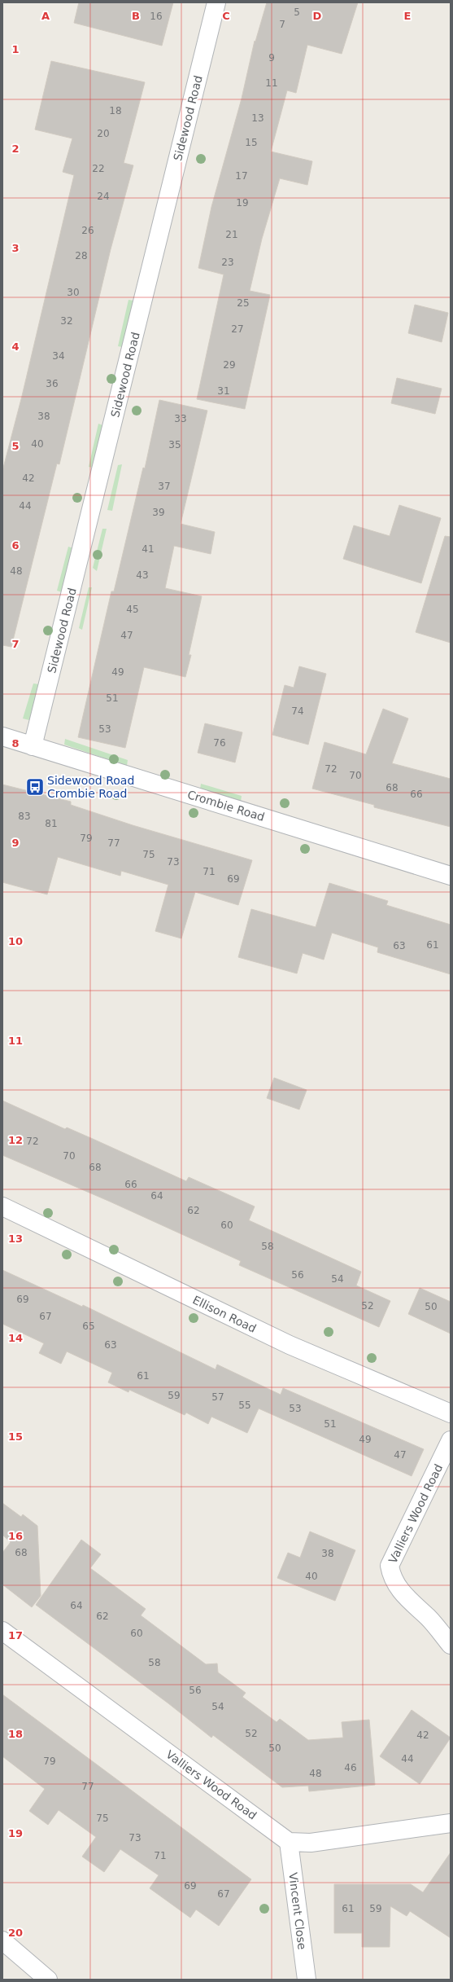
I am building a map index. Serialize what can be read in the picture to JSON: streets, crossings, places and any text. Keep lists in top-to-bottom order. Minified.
{"streets":{"street":["Sidewood Road","Crombie Road","Ellison Road","Valliers Wood Road","Vincent Close"]},"crossings":[["Sidewood Road","Crombie Road"],["Valliers Wood Road","Vincent Close"]],"places":{"bus stop":["Sidewood Road Crombie Road"]},"house_numbers":["5","16","7","9","11","18","13","20","15","22","17","24","19","26","21","28","23","30","25","32","27","34","29","36","31","38","33","40","35","42","37","44","39","41","48","43","45","47","49","51","74","53","76","72","70","68","66","83","81","79","77","75","73","71","69","61","63","72","70","68","66","64","62","60","58","56","54","69","52","50","67","65","63","61","59","57","55","53","51","49","47","68","38","40","64","62","60","58","56","54","52","42","50","44","79","46","48","77","75","73","71","69","67","61","59"],"grid":{"columns":["A","B","C","D","E"],"rows":["1","2","3","4","5","6","7","8","9","10","11","12","13","14","15","16","17","18","19","20"]}}
